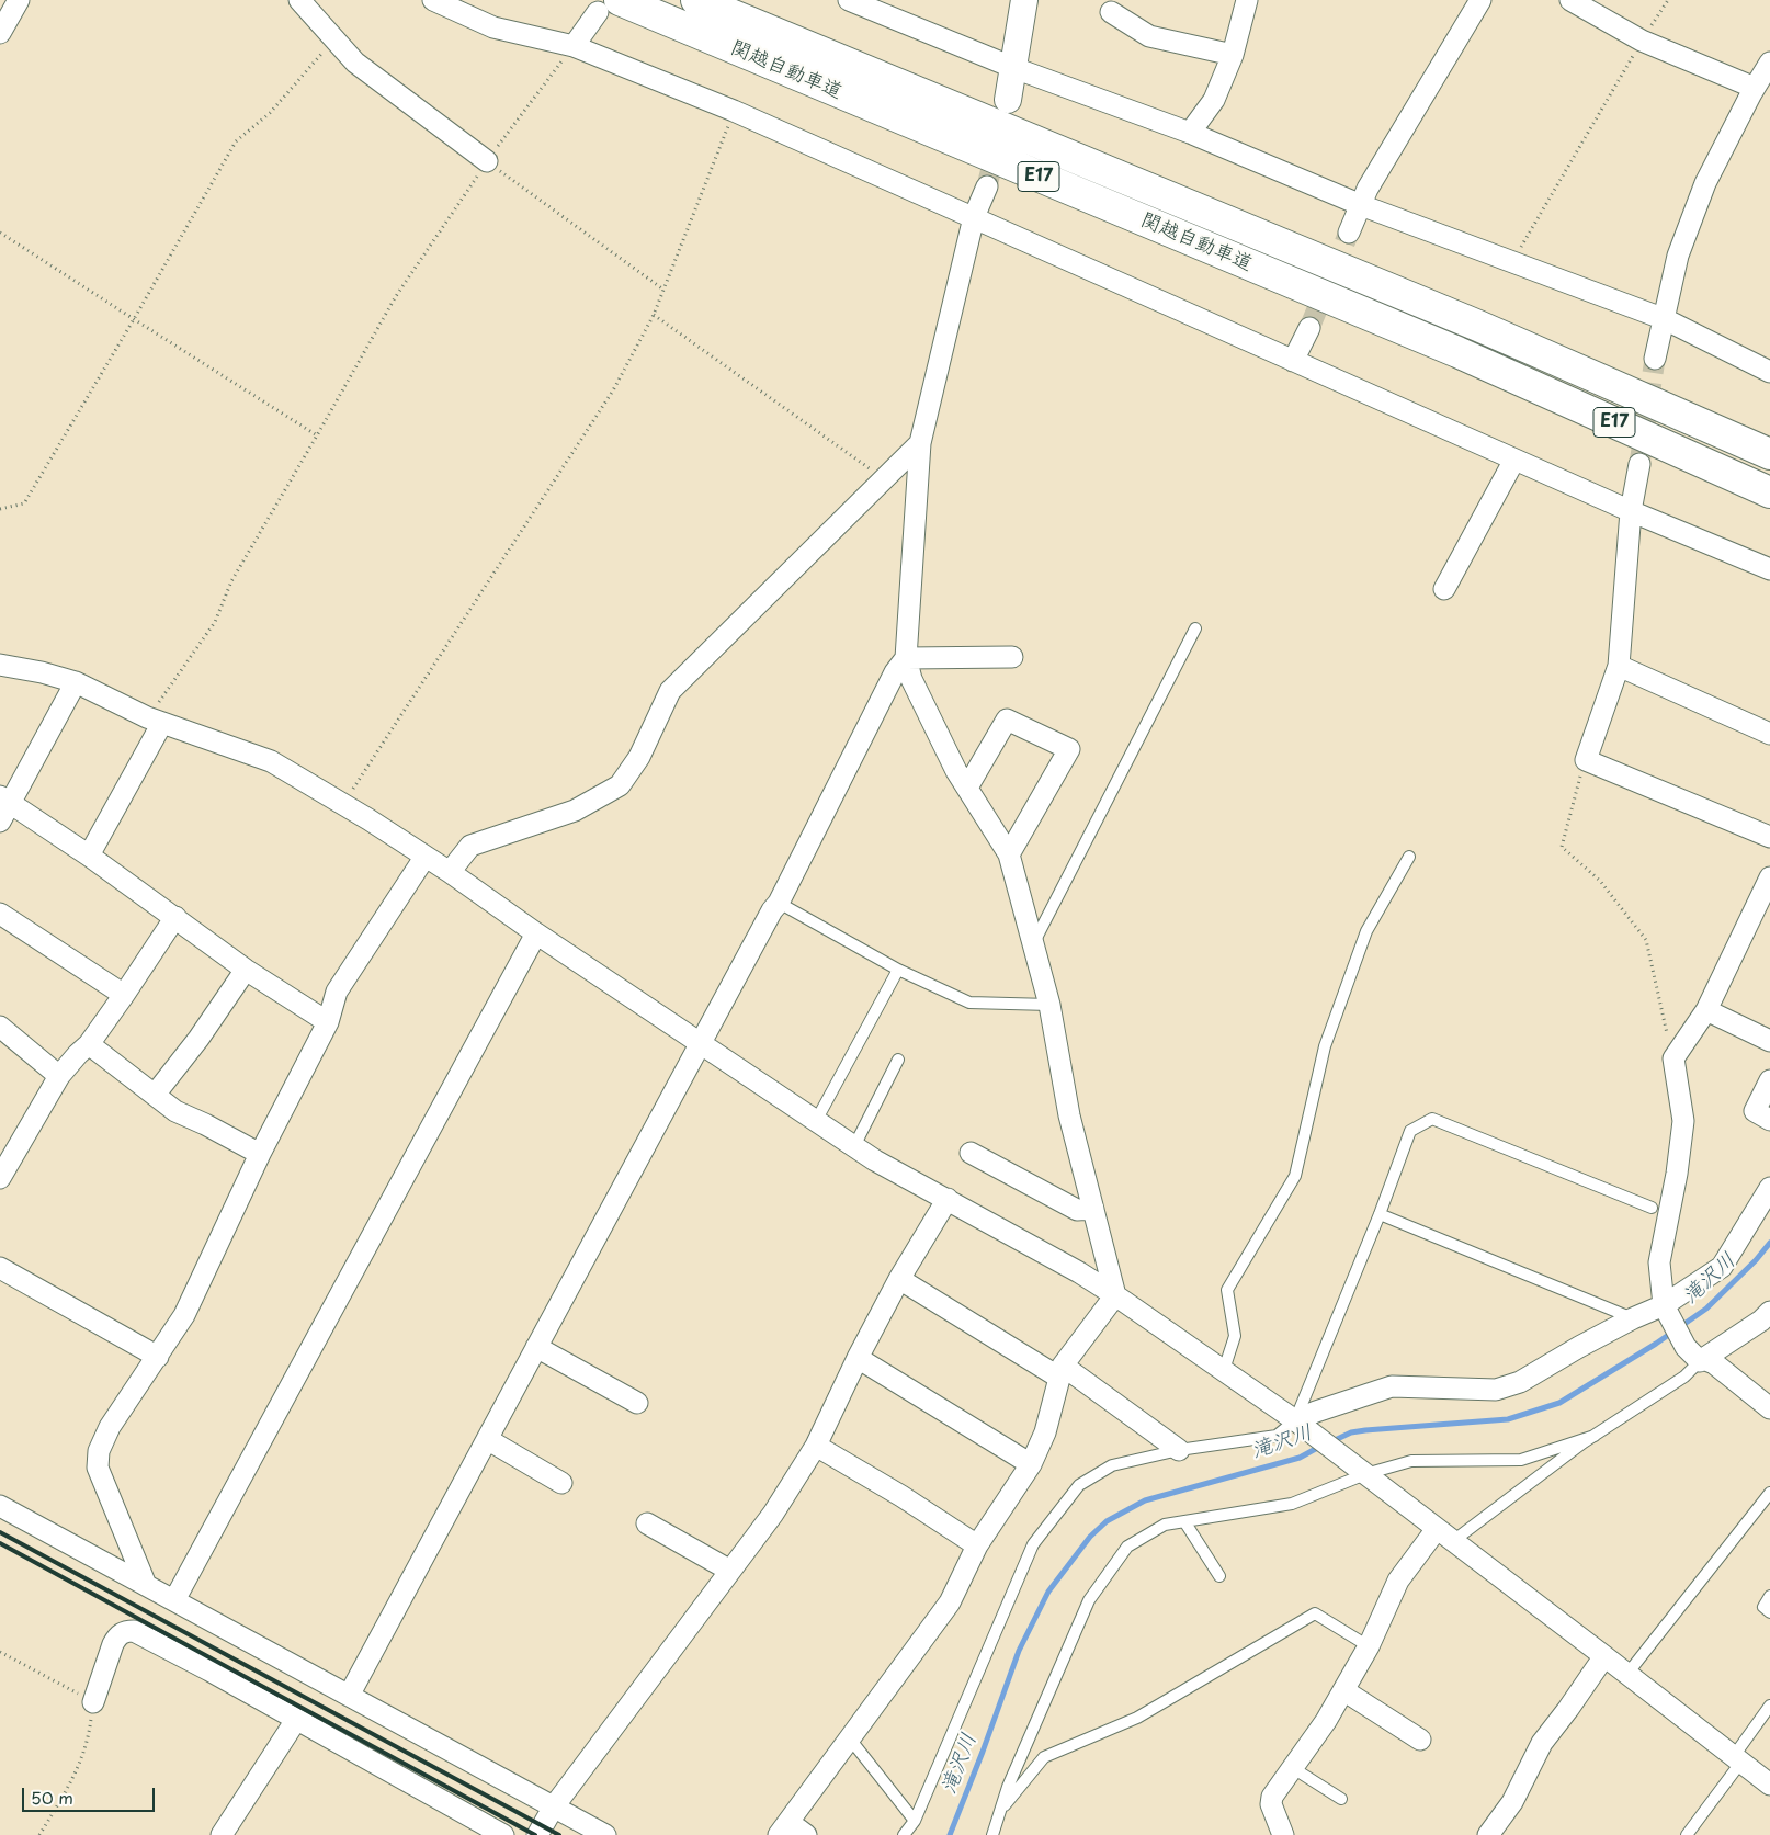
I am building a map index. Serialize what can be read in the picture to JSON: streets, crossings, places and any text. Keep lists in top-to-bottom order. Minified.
{"streets":{"highway":["関越自動車道","E17"]},"water":["滝沢川"],"scale_bar":"50 m"}
